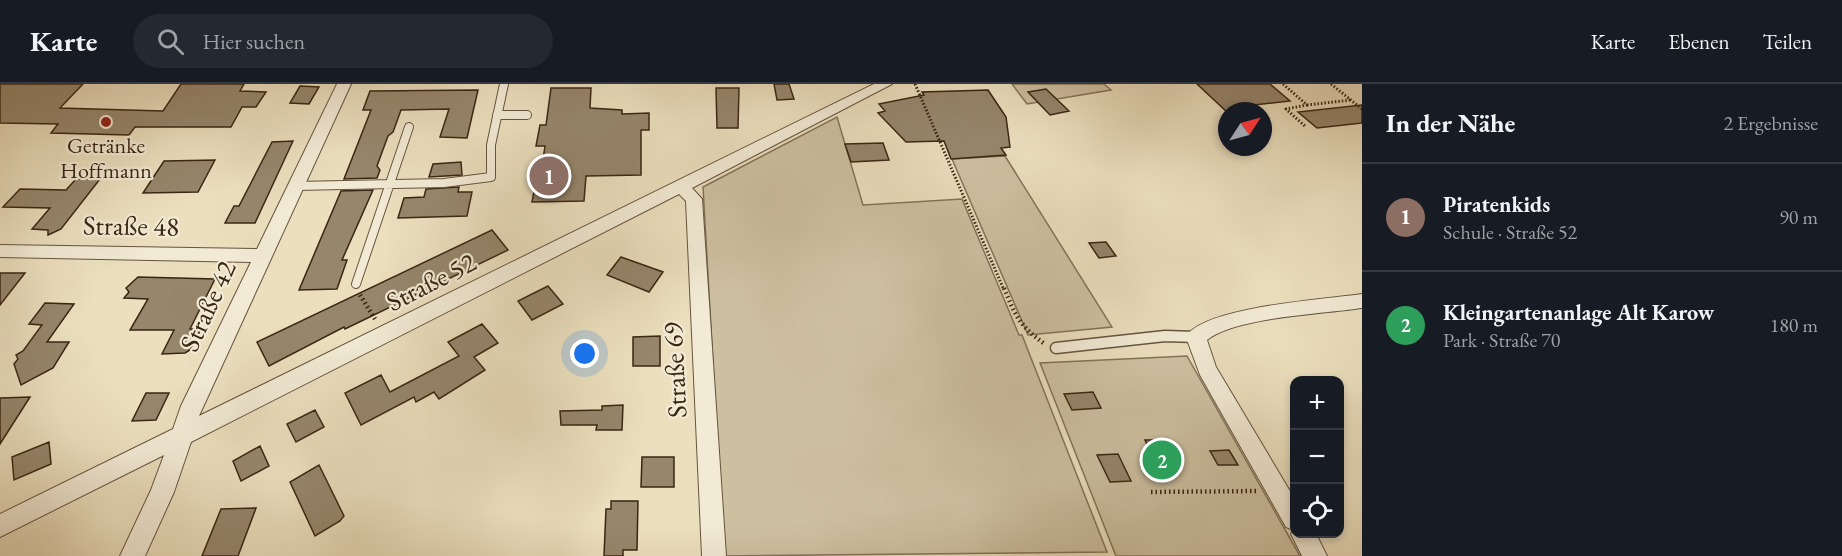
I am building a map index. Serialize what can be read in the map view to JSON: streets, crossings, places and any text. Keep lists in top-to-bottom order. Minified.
{"streets":{"street":["Straße 48","Straße 52","Straße 42","Straße 69"]},"crossings":[["Straße 48","Straße 42"],["Straße 52","Straße 42"],["Straße 52","Straße 69"]],"places":["Getränke Hoffmann"],"north":"top right","page":{"header":"Karte","search":"Hier suchen","nav":["Karte","Ebenen","Teilen"],"heading":["In der Nähe","2 Ergebnisse"],"pins":["1","2"],"list":[{"mark":"1","name":"Piratenkids","note":"Schule · Straße 52","value":"90 m"},{"mark":"2","name":"Kleingartenanlage Alt Karow","note":"Park · Straße 70","value":"180 m"}],"map_buttons":["+","−"]}}
